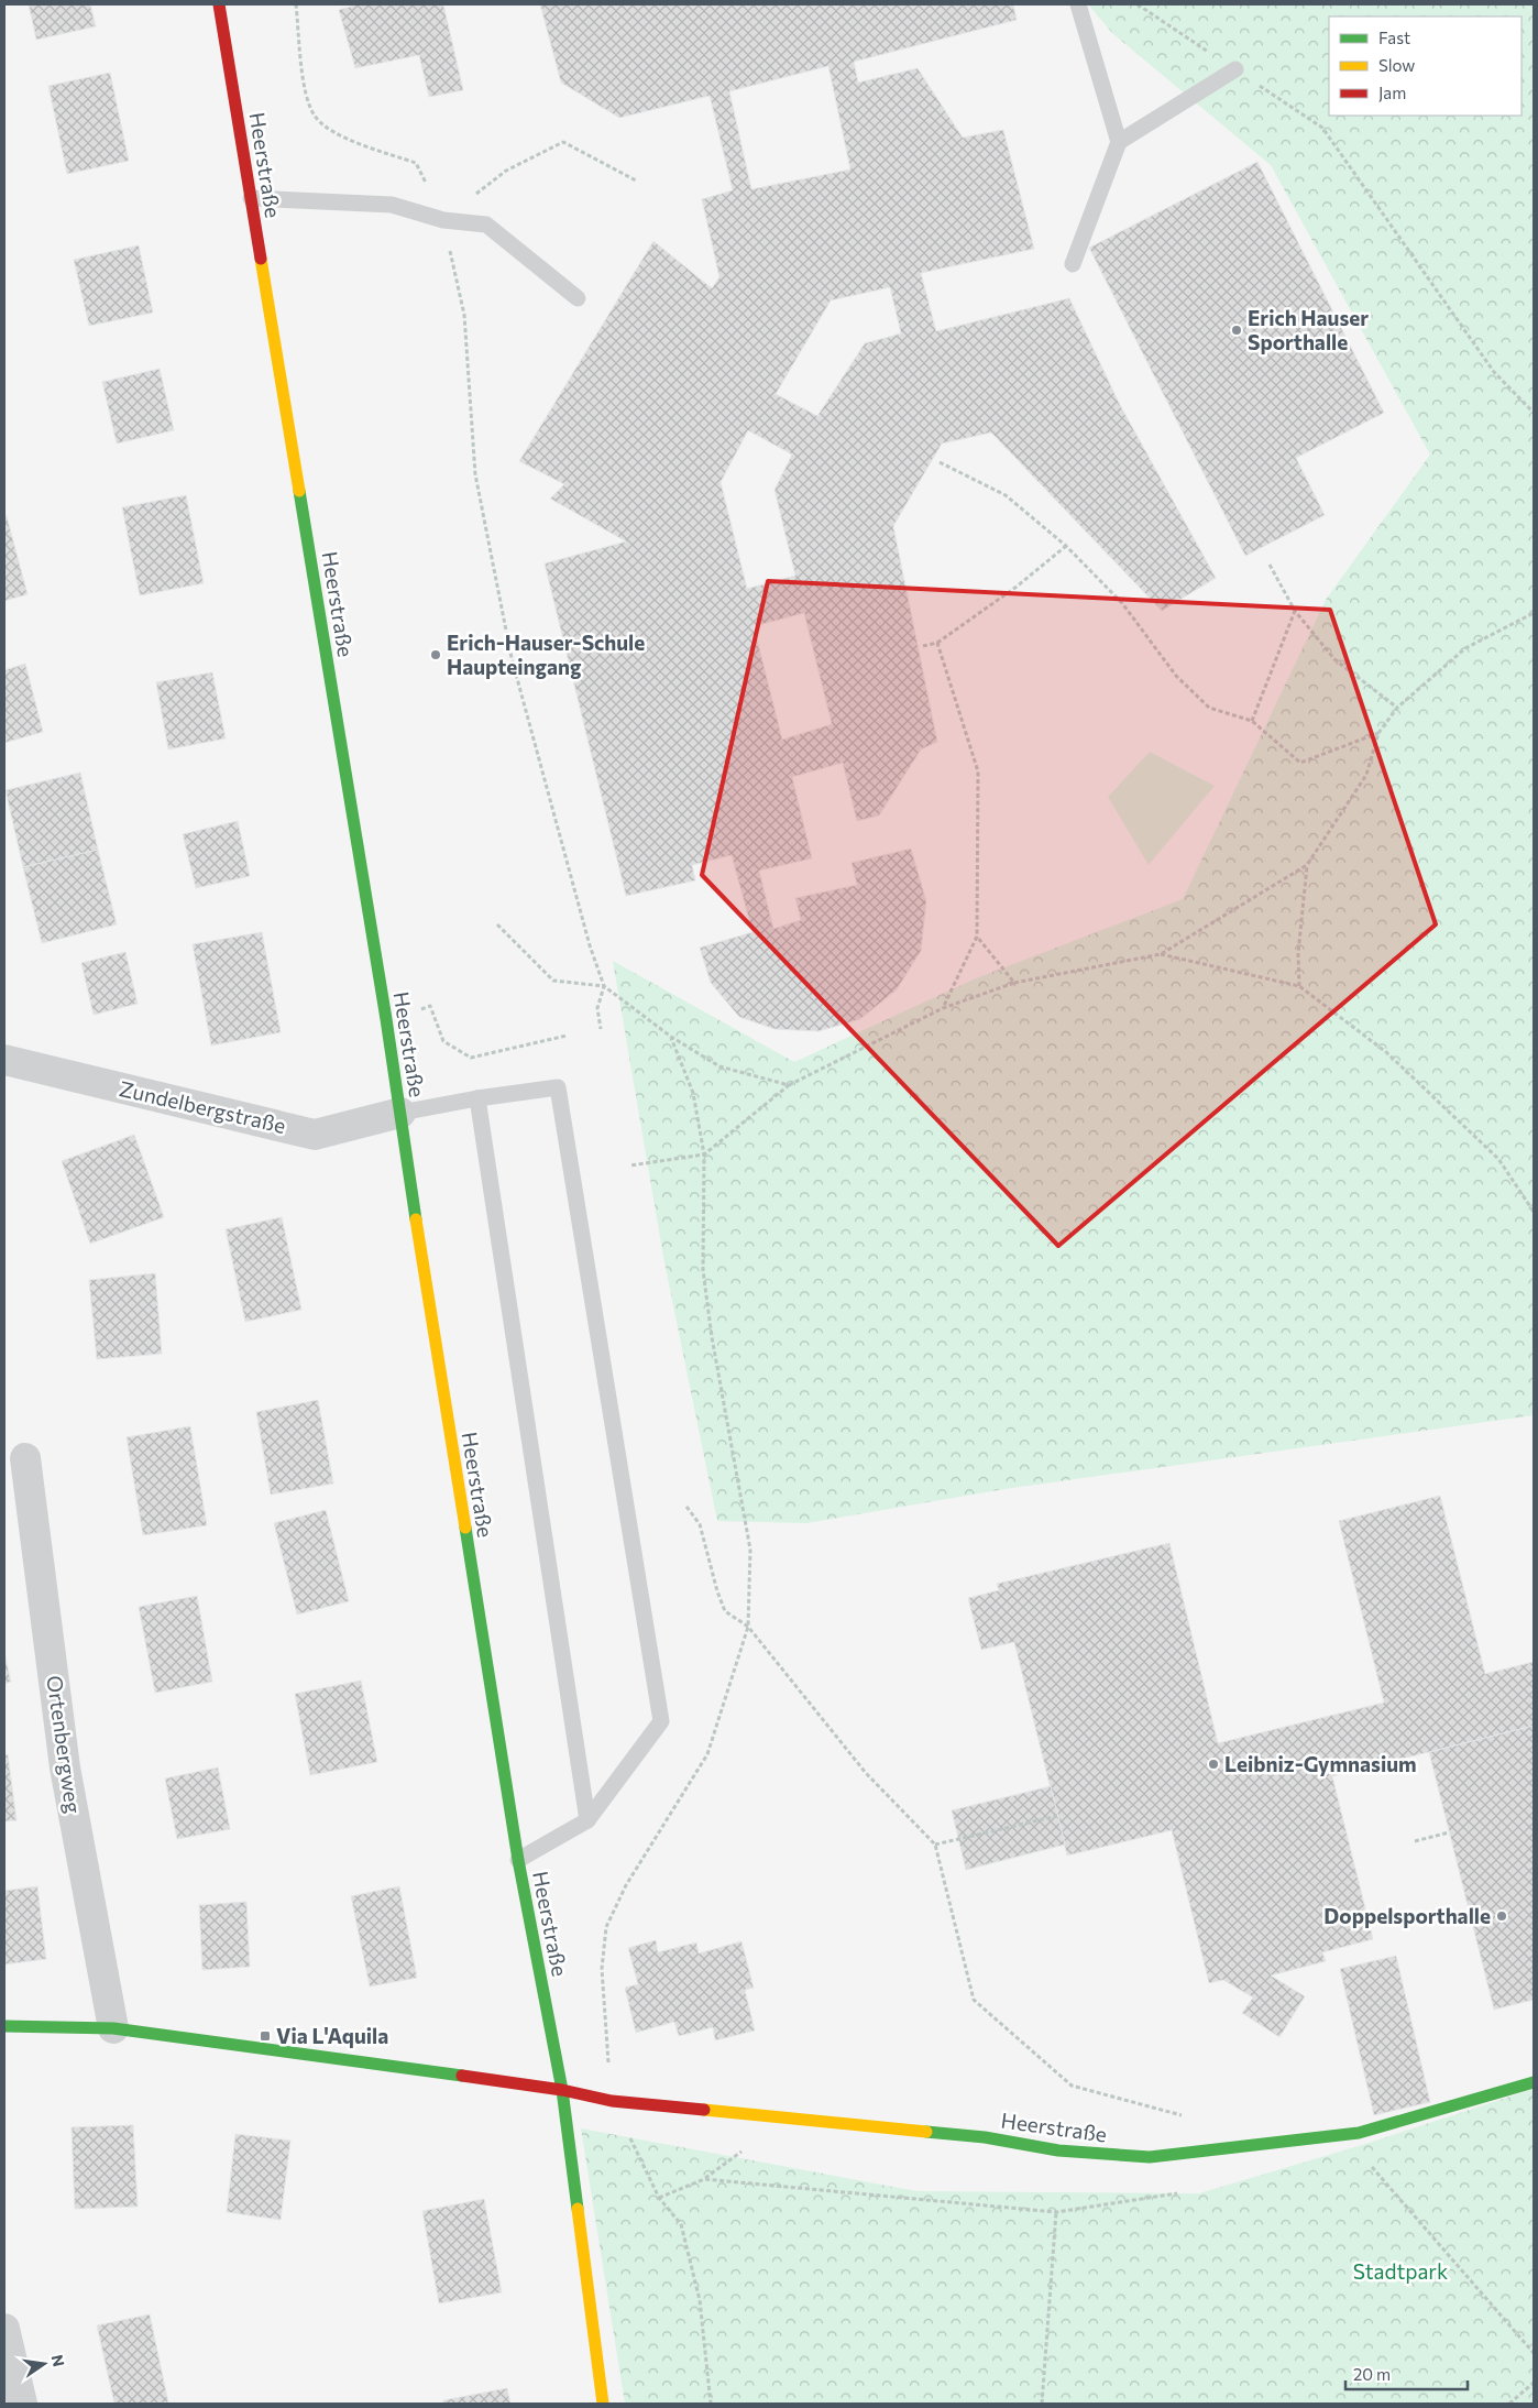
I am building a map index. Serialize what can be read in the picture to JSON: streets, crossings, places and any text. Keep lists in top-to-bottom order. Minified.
{"streets":{"street":["Heerstraße","Zundelbergstraße","Ortenbergweg"]},"crossings":[["Heerstraße","Zundelbergstraße"]],"parks":["Stadtpark"],"places":{"other":["Erich Hauser Sporthalle","Erich-Hauser-Schule Haupteingang","Leibniz-Gymnasium","Doppelsporthalle"],"transit":["Via L'Aquila"]},"legend":["Fast","Slow","Jam"],"scale_bar":"20 m","north":"right"}
